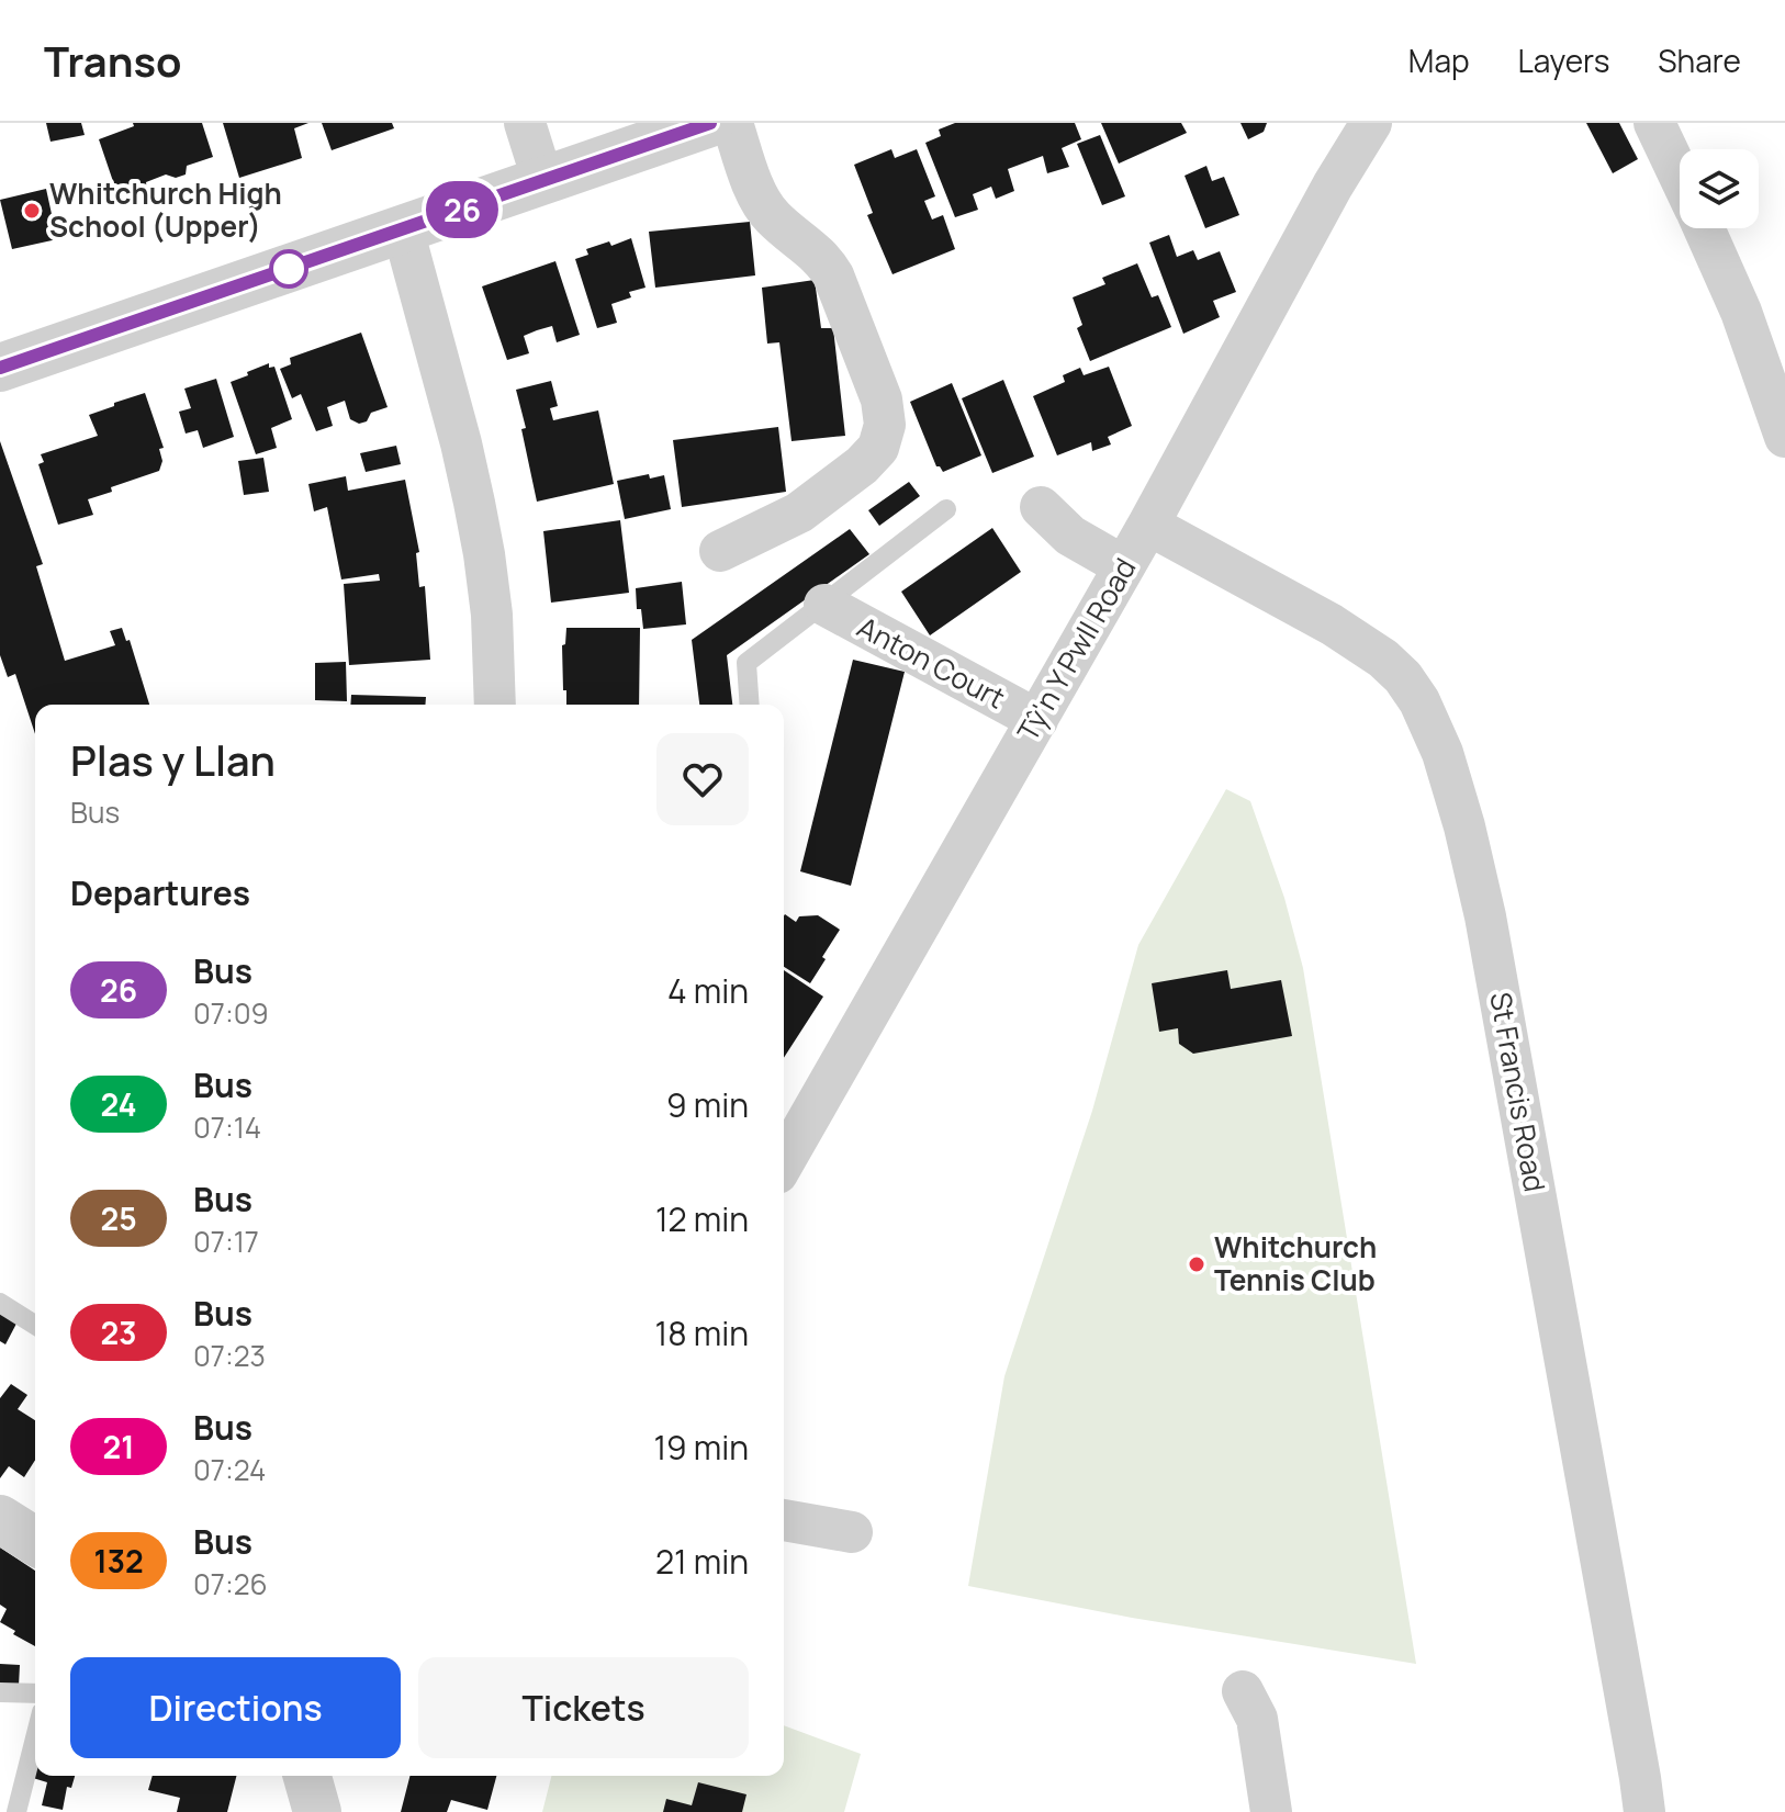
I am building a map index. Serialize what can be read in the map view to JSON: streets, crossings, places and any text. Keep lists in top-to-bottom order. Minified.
{"streets":{"street":["Tŷ'n Y Pwll Road","Anton Court","St Francis Road"]},"crossings":[["Tŷ'n Y Pwll Road","Anton Court"],["Tŷ'n Y Pwll Road","St Francis Road"]],"places":["Whitchurch High School (Upper)","Whitchurch Tennis Club"],"lines":["bus line 26"],"page":{"header":"Transo","nav":["Map","Layers","Share"],"on_map":"26","heading":[["Plas y Llan","Bus"],"Departures"],"list":[{"mark":"26","name":"Bus","note":"07:09","value":"4 min"},{"mark":"24","name":"Bus","note":"07:14","value":"9 min"},{"mark":"25","name":"Bus","note":"07:17","value":"12 min"},{"mark":"23","name":"Bus","note":"07:23","value":"18 min"},{"mark":"21","name":"Bus","note":"07:24","value":"19 min"},{"mark":"132","name":"Bus","note":"07:26","value":"21 min"}],"buttons":["Directions","Tickets"]}}
